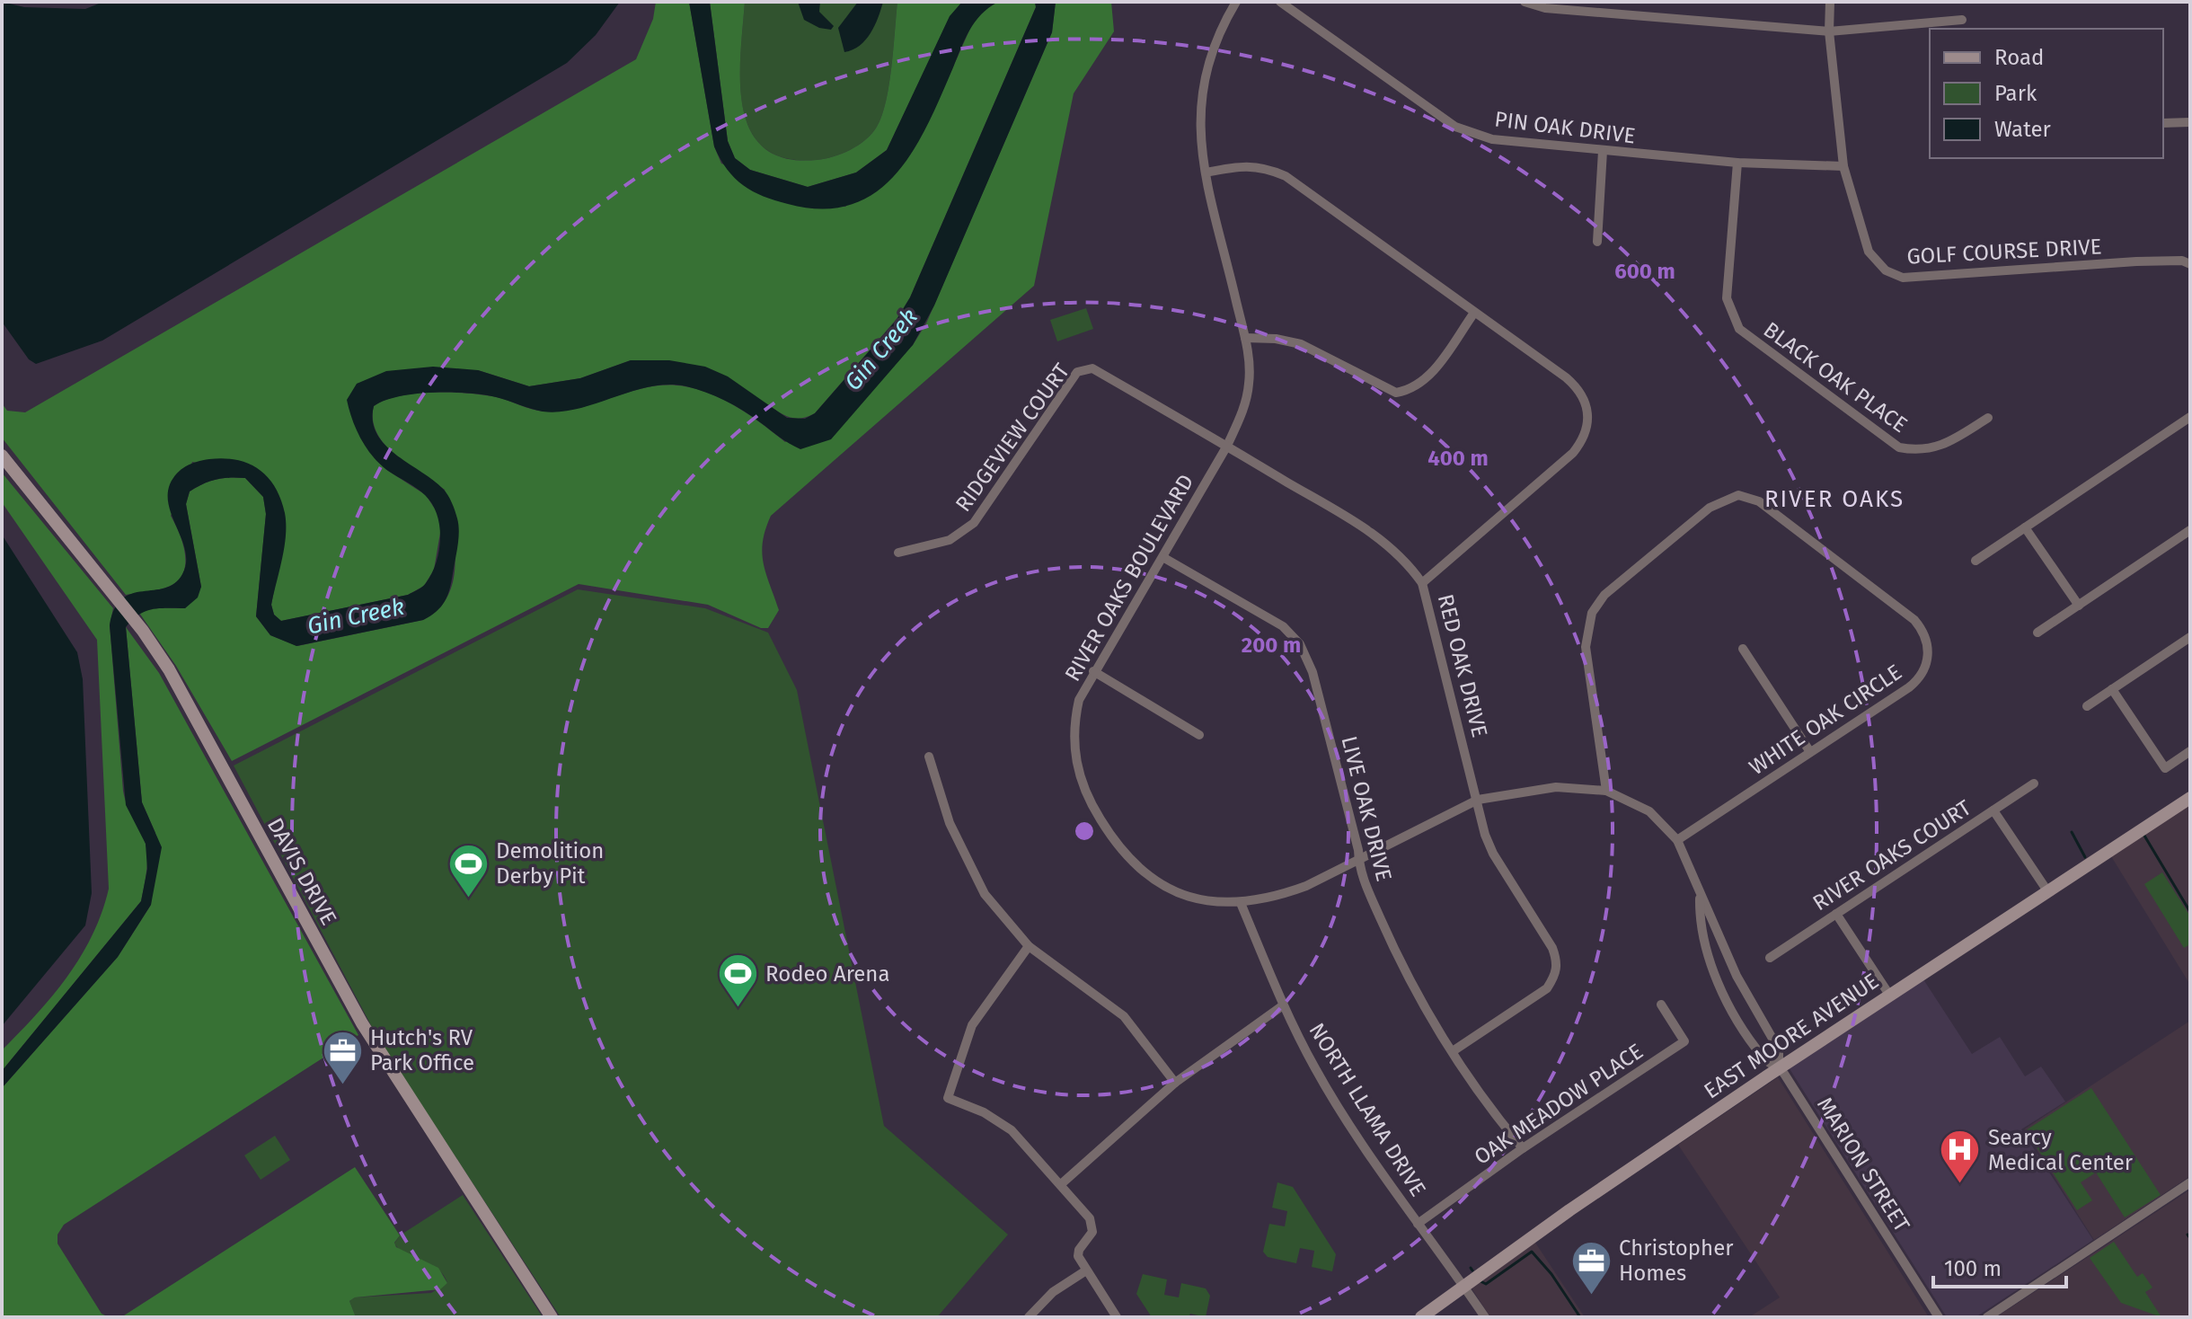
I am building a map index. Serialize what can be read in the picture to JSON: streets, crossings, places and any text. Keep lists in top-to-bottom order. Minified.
{"streets":{"street":["PIN OAK DRIVE","GOLF COURSE DRIVE","BLACK OAK PLACE","RIDGEVIEW COURT","RIVER OAKS BOULEVARD","RED OAK DRIVE","WHITE OAK CIRCLE","LIVE OAK DRIVE","RIVER OAKS COURT","DAVIS DRIVE","EAST MOORE AVENUE","OAK MEADOW PLACE","NORTH LLAMA DRIVE","MARION STREET"]},"crossings":[["PIN OAK DRIVE","GOLF COURSE DRIVE"],["PIN OAK DRIVE","BLACK OAK PLACE"],["RIDGEVIEW COURT","RIVER OAKS BOULEVARD"],["RIVER OAKS BOULEVARD","RED OAK DRIVE"],["RIVER OAKS BOULEVARD","WHITE OAK CIRCLE"],["RIVER OAKS BOULEVARD","LIVE OAK DRIVE"],["RIVER OAKS BOULEVARD","EAST MOORE AVENUE"],["RIVER OAKS BOULEVARD","NORTH LLAMA DRIVE"],["RIVER OAKS BOULEVARD","MARION STREET"],["RED OAK DRIVE","LIVE OAK DRIVE"],["LIVE OAK DRIVE","OAK MEADOW PLACE"],["EAST MOORE AVENUE","NORTH LLAMA DRIVE"],["EAST MOORE AVENUE","MARION STREET"],["OAK MEADOW PLACE","NORTH LLAMA DRIVE"]],"districts":["RIVER OAKS"],"water":["Gin Creek"],"places":{"sports":["Demolition Derby Pit","Rodeo Arena"],"office":["Hutch's RV Park Office","Christopher Homes"],"hospital":["Searcy Medical Center"]},"legend":["Road","Park","Water"],"scale_bar":"100 m","rings":["600 m","400 m","200 m"]}
